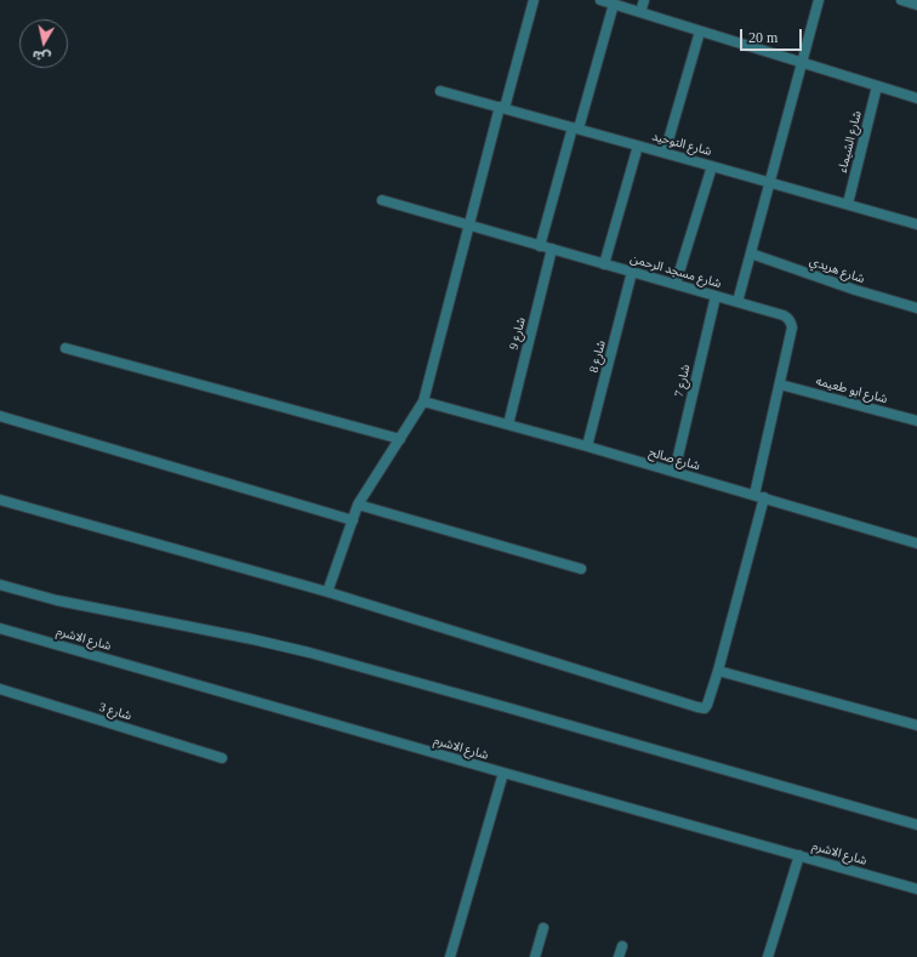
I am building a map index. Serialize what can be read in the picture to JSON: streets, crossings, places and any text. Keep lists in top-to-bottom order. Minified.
{"streets":{"street":["شارع الشيماء","شارع التوحيد","شارع هريدي","شارع مسجد الرحمن","شارع 9","شارع 8","شارع 7","شارع ابو طعيمه","شارع صالح","شارع الاشرم","شارع 3"]},"crossings":[["شارع الشيماء","شارع التوحيد"],["شارع مسجد الرحمن","شارع 9"],["شارع مسجد الرحمن","شارع 8"],["شارع مسجد الرحمن","شارع 7"],["شارع مسجد الرحمن","شارع ابو طعيمه"],["شارع مسجد الرحمن","شارع صالح"],["شارع 9","شارع صالح"],["شارع 8","شارع صالح"],["شارع 7","شارع صالح"]],"scale_bar":"20 m","north":"bottom"}
